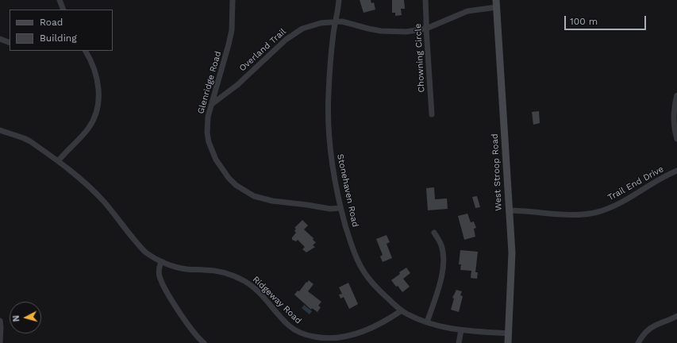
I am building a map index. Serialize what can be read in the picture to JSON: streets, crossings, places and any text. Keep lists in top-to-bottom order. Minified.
{"streets":{"main road":["West Stroop Road"],"street":["Overland Trail","Chowning Circle","Glenridge Road","Trail End Drive","Stonehaven Road","Ridgeway Road"]},"crossings":[["Overland Trail","Chowning Circle"],["Overland Trail","Glenridge Road"],["Overland Trail","West Stroop Road"],["Overland Trail","Stonehaven Road"],["Glenridge Road","Stonehaven Road"],["West Stroop Road","Trail End Drive"],["Stonehaven Road","Ridgeway Road"]],"legend":["Road","Building"],"scale_bar":"100 m","north":"left"}
